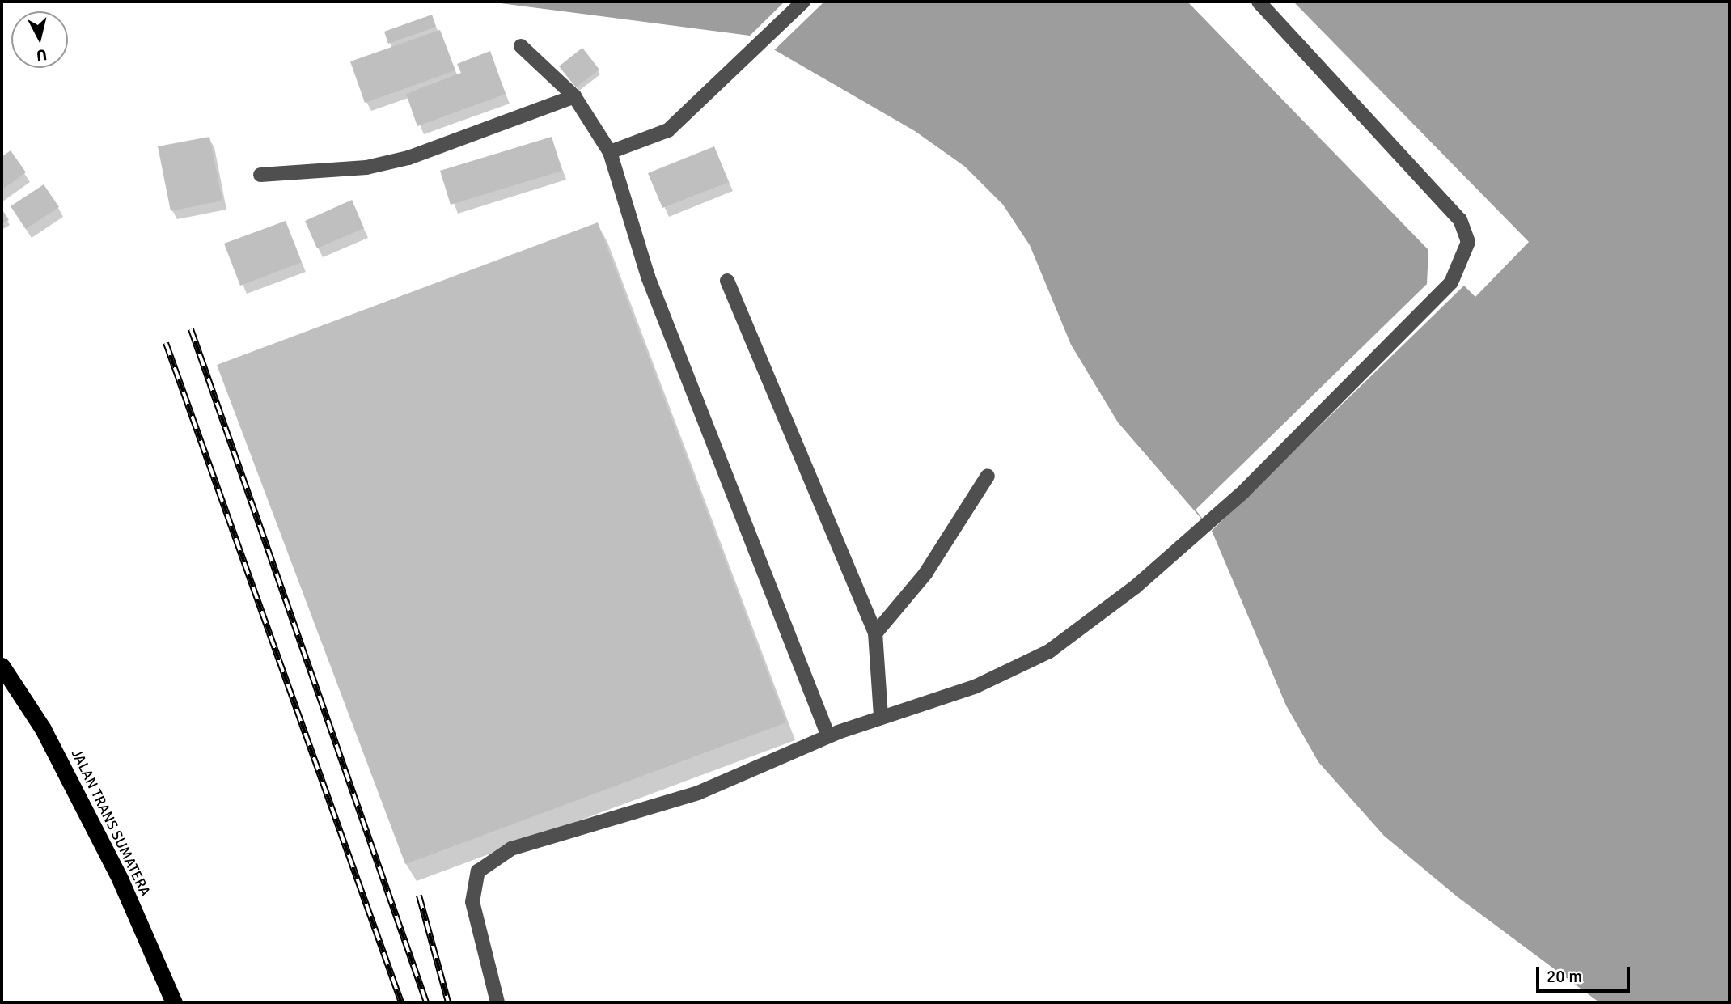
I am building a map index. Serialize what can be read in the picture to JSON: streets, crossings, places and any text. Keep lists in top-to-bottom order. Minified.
{"streets":{"highway":["JALAN TRANS SUMATERA"]},"scale_bar":"20 m","north":"bottom"}
